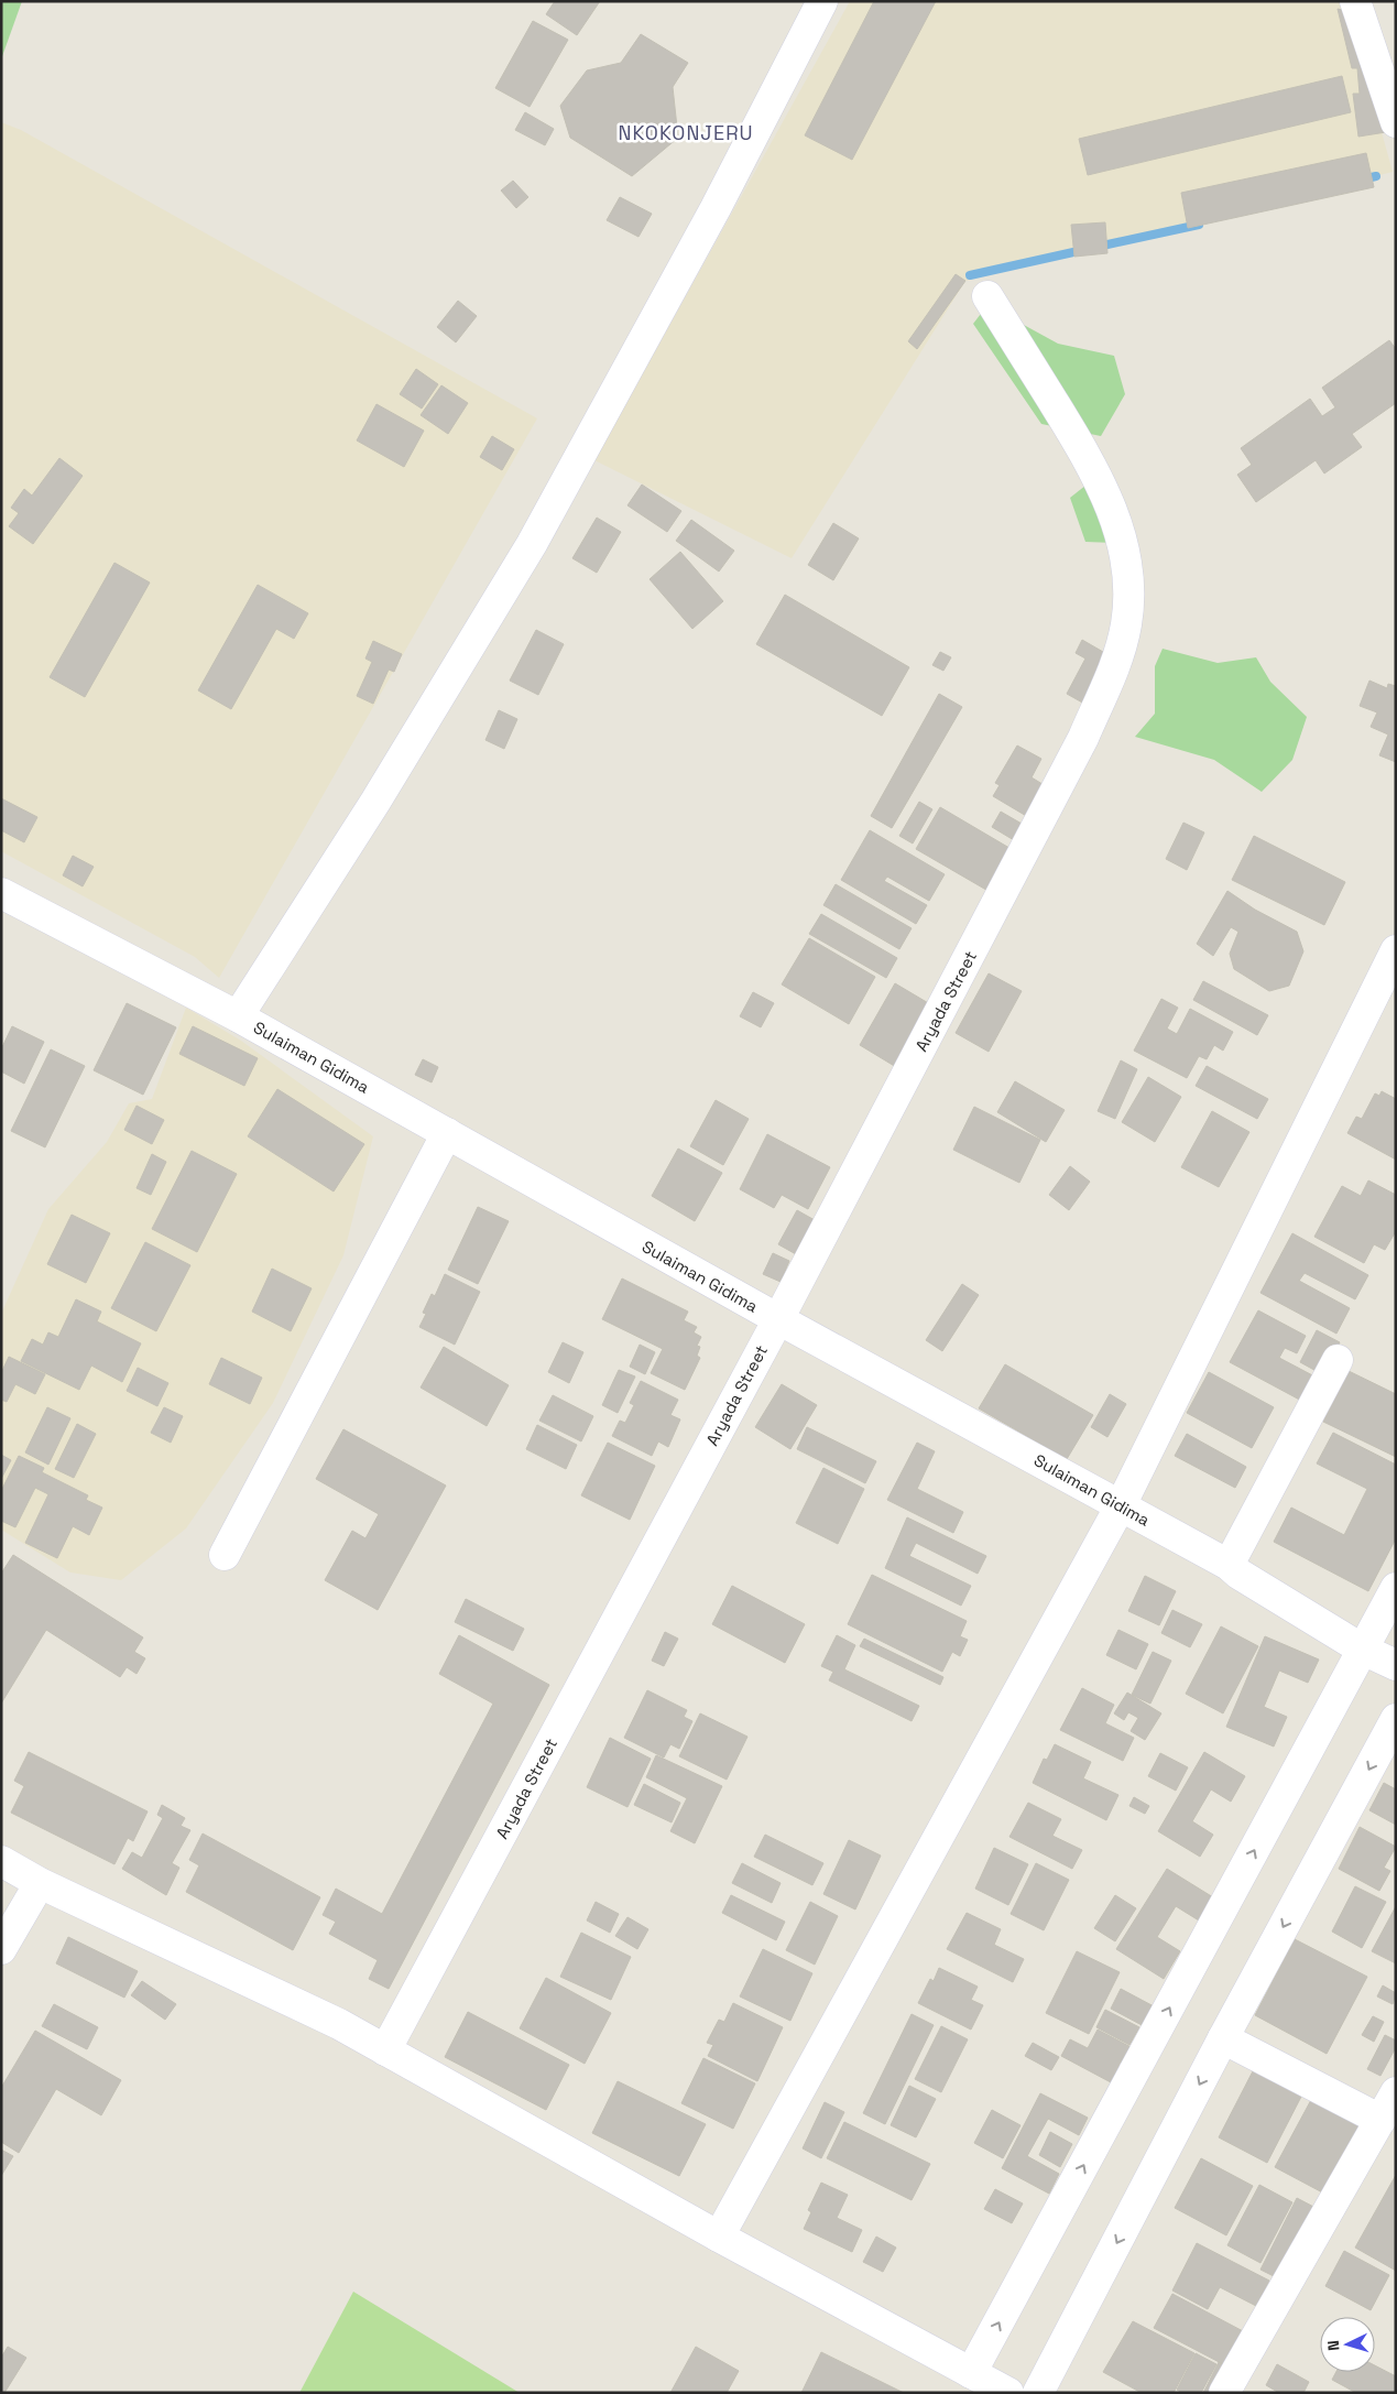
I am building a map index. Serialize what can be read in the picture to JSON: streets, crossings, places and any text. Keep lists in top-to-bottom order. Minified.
{"streets":{"street":["Aryada Street","Sulaiman Gidima"]},"crossings":[["Aryada Street","Sulaiman Gidima"]],"districts":["NKOKONJERU"],"north":"left"}
